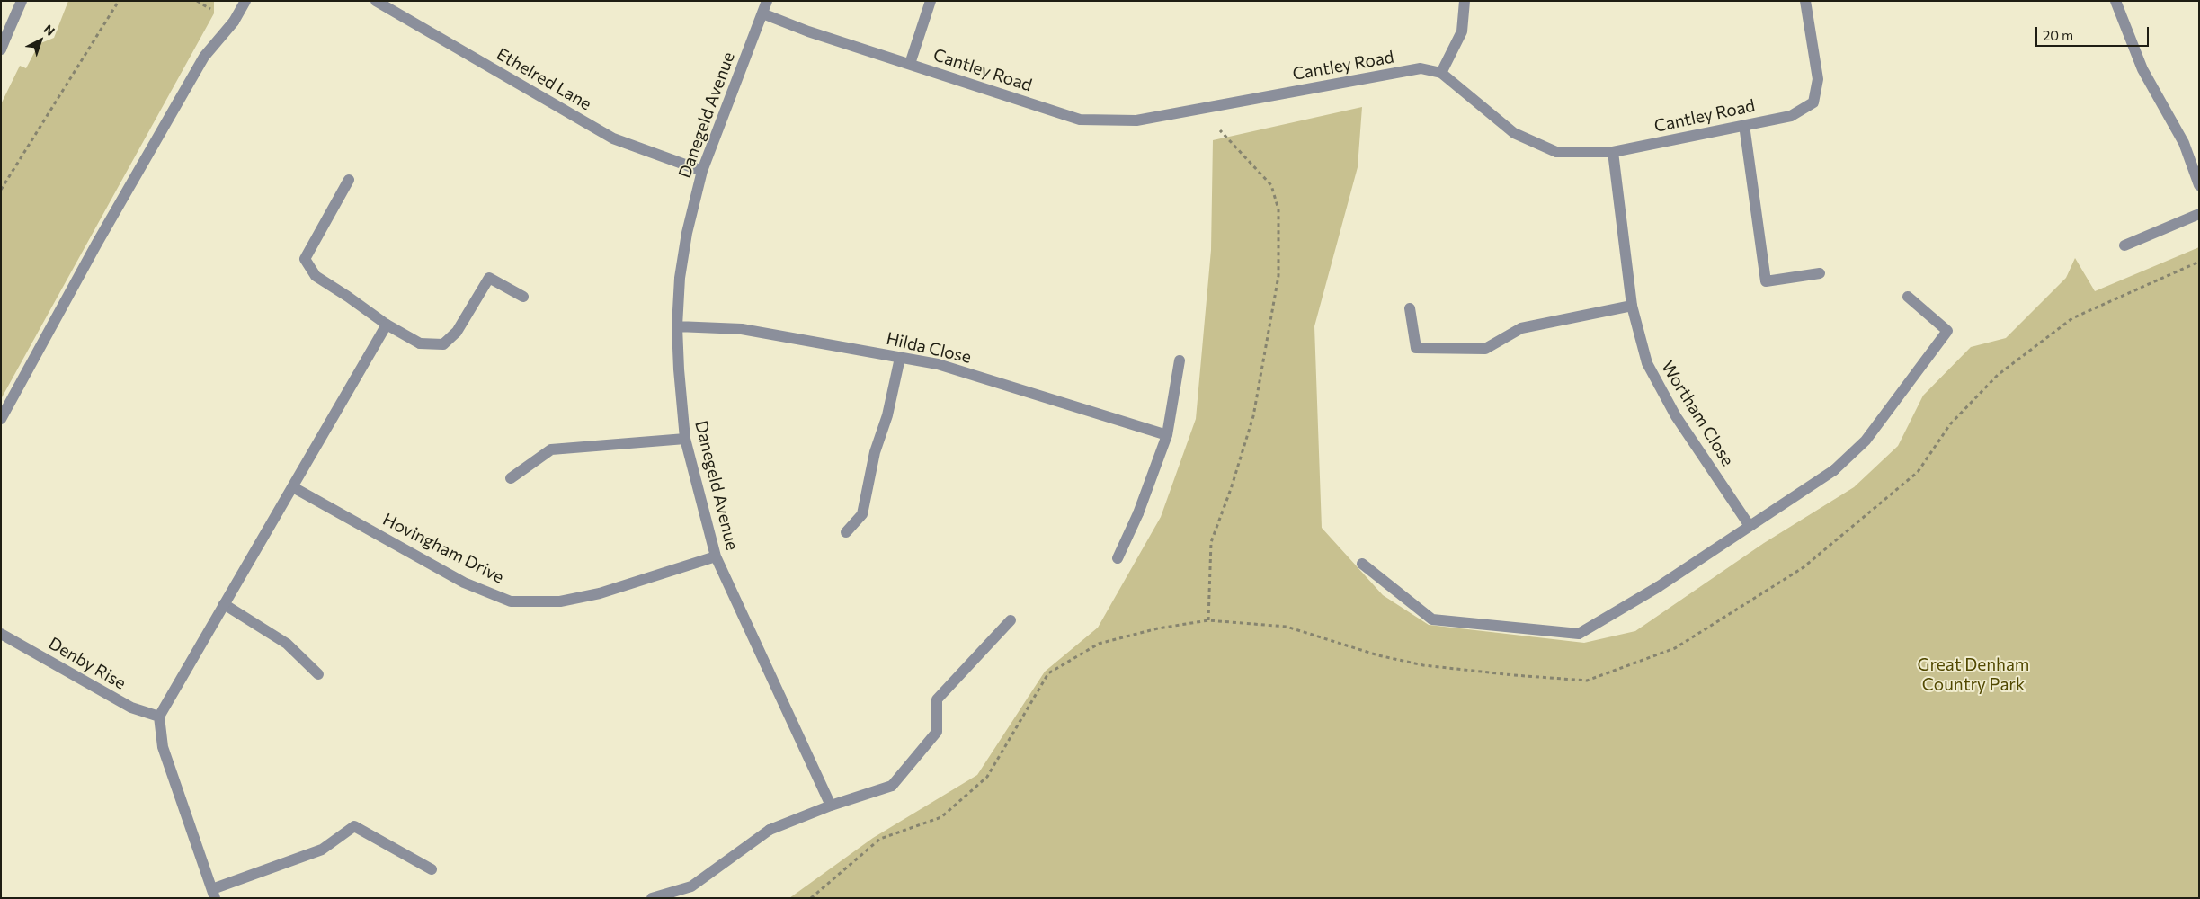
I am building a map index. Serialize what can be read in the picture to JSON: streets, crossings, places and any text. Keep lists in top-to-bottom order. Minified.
{"streets":{"street":["Cantley Road","Ethelred Lane","Danegeld Avenue","Hilda Close","Wortham Close","Hovingham Drive","Denby Rise"]},"crossings":[["Cantley Road","Danegeld Avenue"],["Cantley Road","Wortham Close"],["Ethelred Lane","Danegeld Avenue"],["Danegeld Avenue","Hilda Close"],["Danegeld Avenue","Hovingham Drive"]],"parks":["Great Denham Country Park"],"scale_bar":"20 m","north":"top right"}
